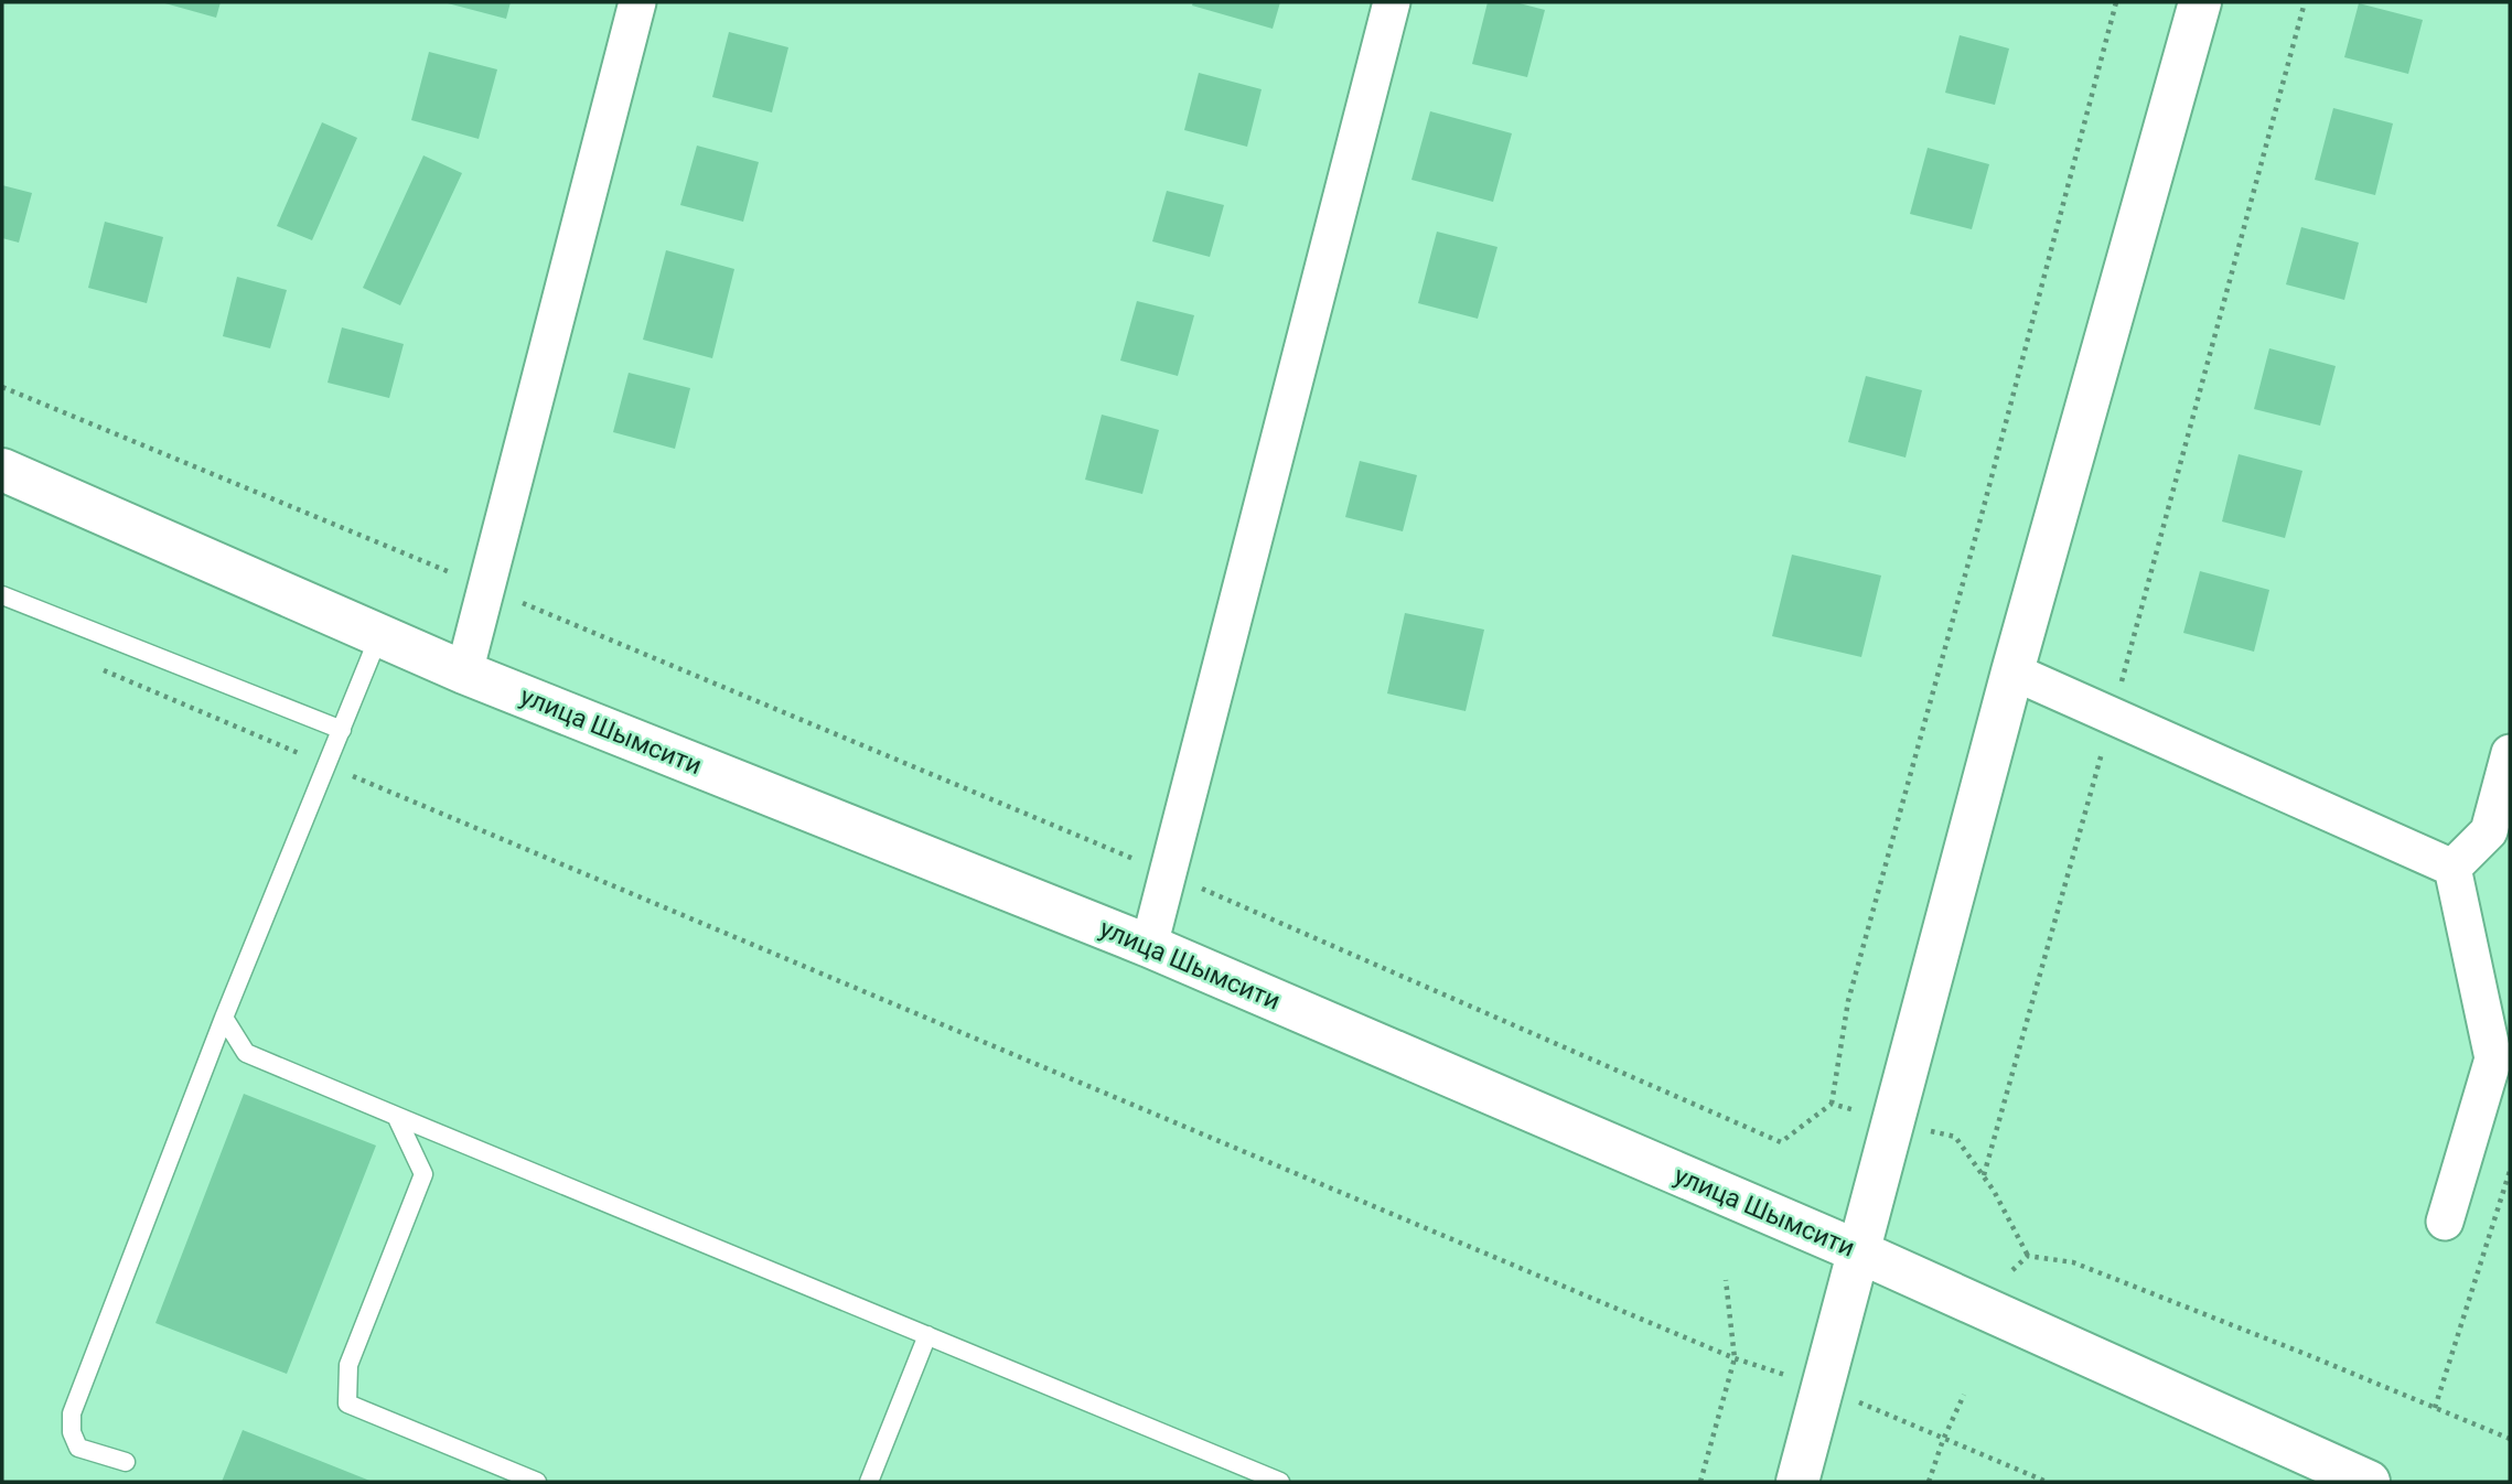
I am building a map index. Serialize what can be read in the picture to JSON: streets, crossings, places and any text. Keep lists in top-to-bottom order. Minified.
{"streets":{"main road":["улица Шымсити"]}}
